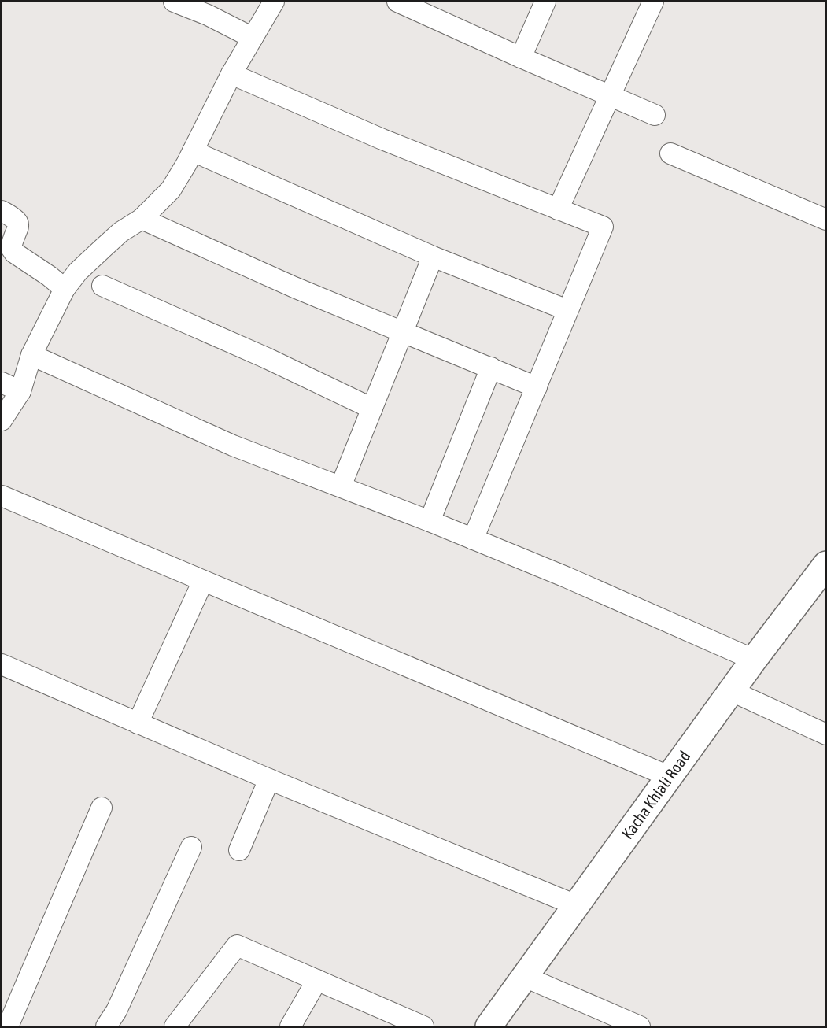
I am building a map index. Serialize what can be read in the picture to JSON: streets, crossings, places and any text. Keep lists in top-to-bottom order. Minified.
{"streets":{"street":["Kacha Khiali Road"]}}
